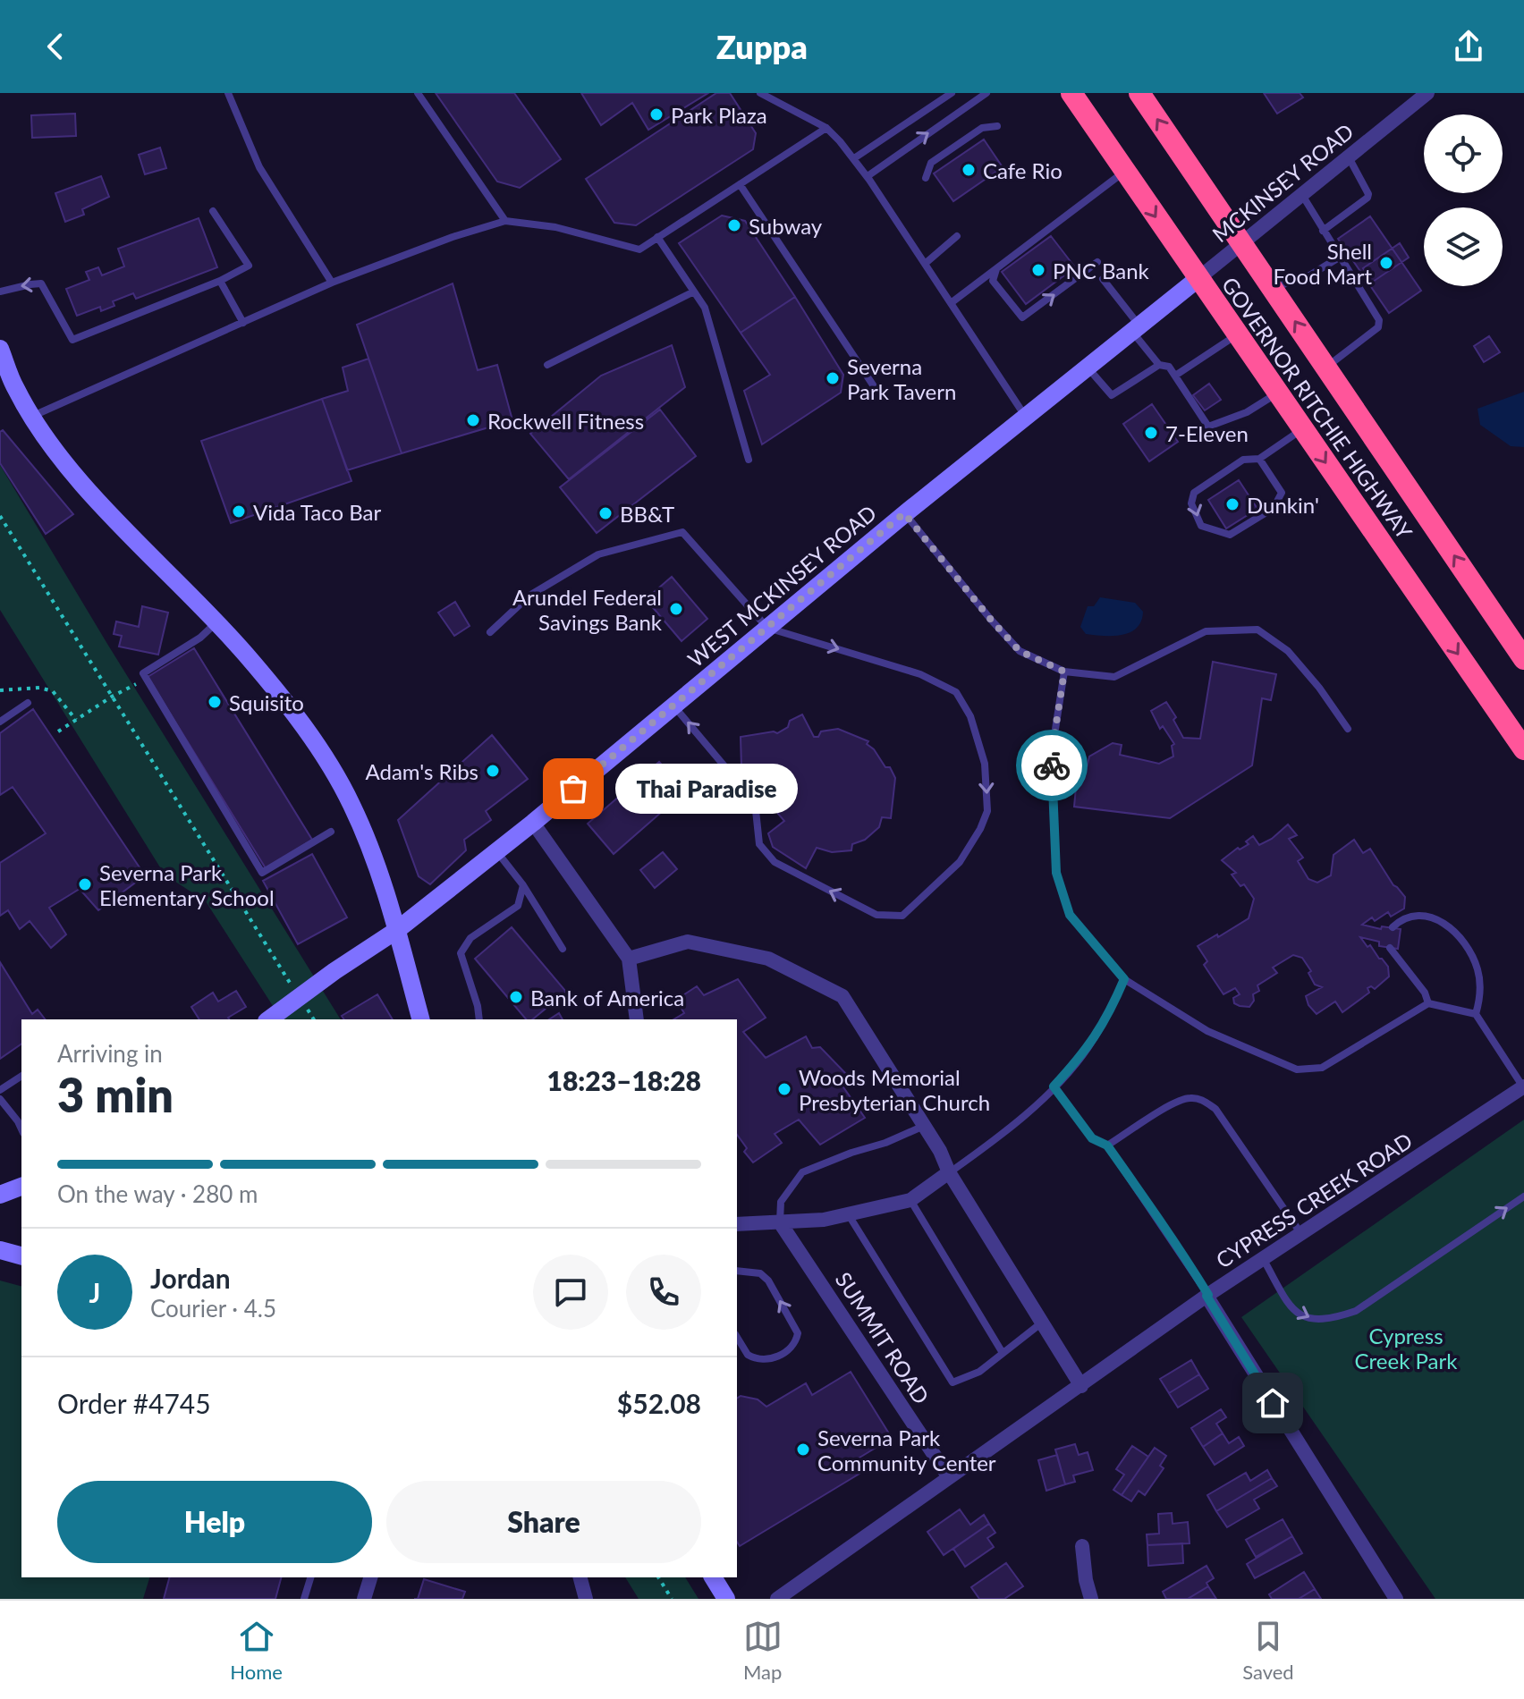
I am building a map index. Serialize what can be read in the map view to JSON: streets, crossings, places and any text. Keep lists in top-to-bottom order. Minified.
{"streets":{"highway":["GOVERNOR RITCHIE HIGHWAY"],"street":["MCKINSEY ROAD","WEST MCKINSEY ROAD","CYPRESS CREEK ROAD","SUMMIT ROAD"]},"crossings":[["MCKINSEY ROAD","GOVERNOR RITCHIE HIGHWAY"],["MCKINSEY ROAD","WEST MCKINSEY ROAD"],["GOVERNOR RITCHIE HIGHWAY","WEST MCKINSEY ROAD"],["CYPRESS CREEK ROAD","SUMMIT ROAD"]],"parks":["Cypress Creek Park"],"places":["Park Plaza","Cafe Rio","Subway","Shell Food Mart","PNC Bank","Severna Park Tavern","Rockwell Fitness","7-Eleven","Dunkin'","Vida Taco Bar","BB&T","Arundel Federal Savings Bank","Squisito","Adam's Ribs","Thai Paradise","Severna Park Elementary School","Bank of America","Woods Memorial Presbyterian Church","Severna Park Community Center"],"page":{"header":"Zuppa","bubble":"Thai Paradise","heading":["3 min","Arriving in","18:23–18:28"],"panel":["Jordan","Courier · 4.5","Order #4745","$52.08"],"bar":"On the way · 280 m","round":"J","buttons":["Help","Share"],"tabs":["Home","Map","Saved"]}}
